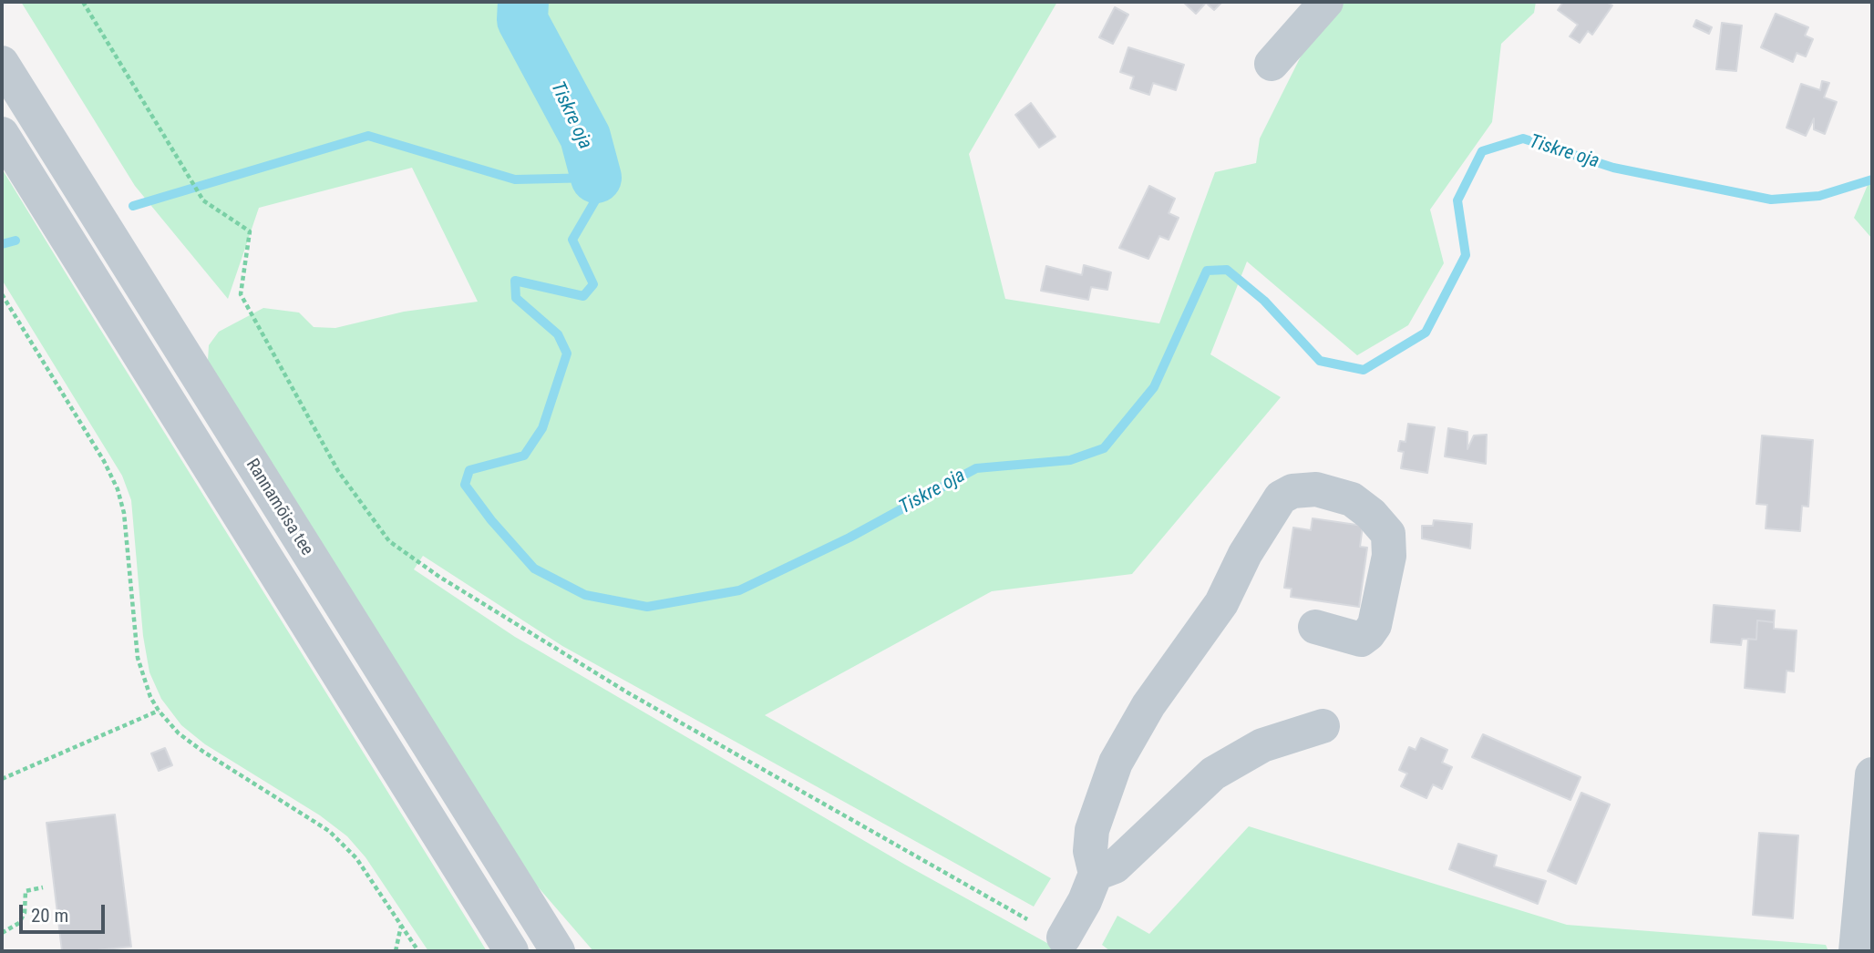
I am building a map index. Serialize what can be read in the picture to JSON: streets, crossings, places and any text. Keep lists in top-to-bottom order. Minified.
{"streets":{"street":["Rannamõisa tee"]},"water":["Tiskre oja"],"scale_bar":"20 m"}
